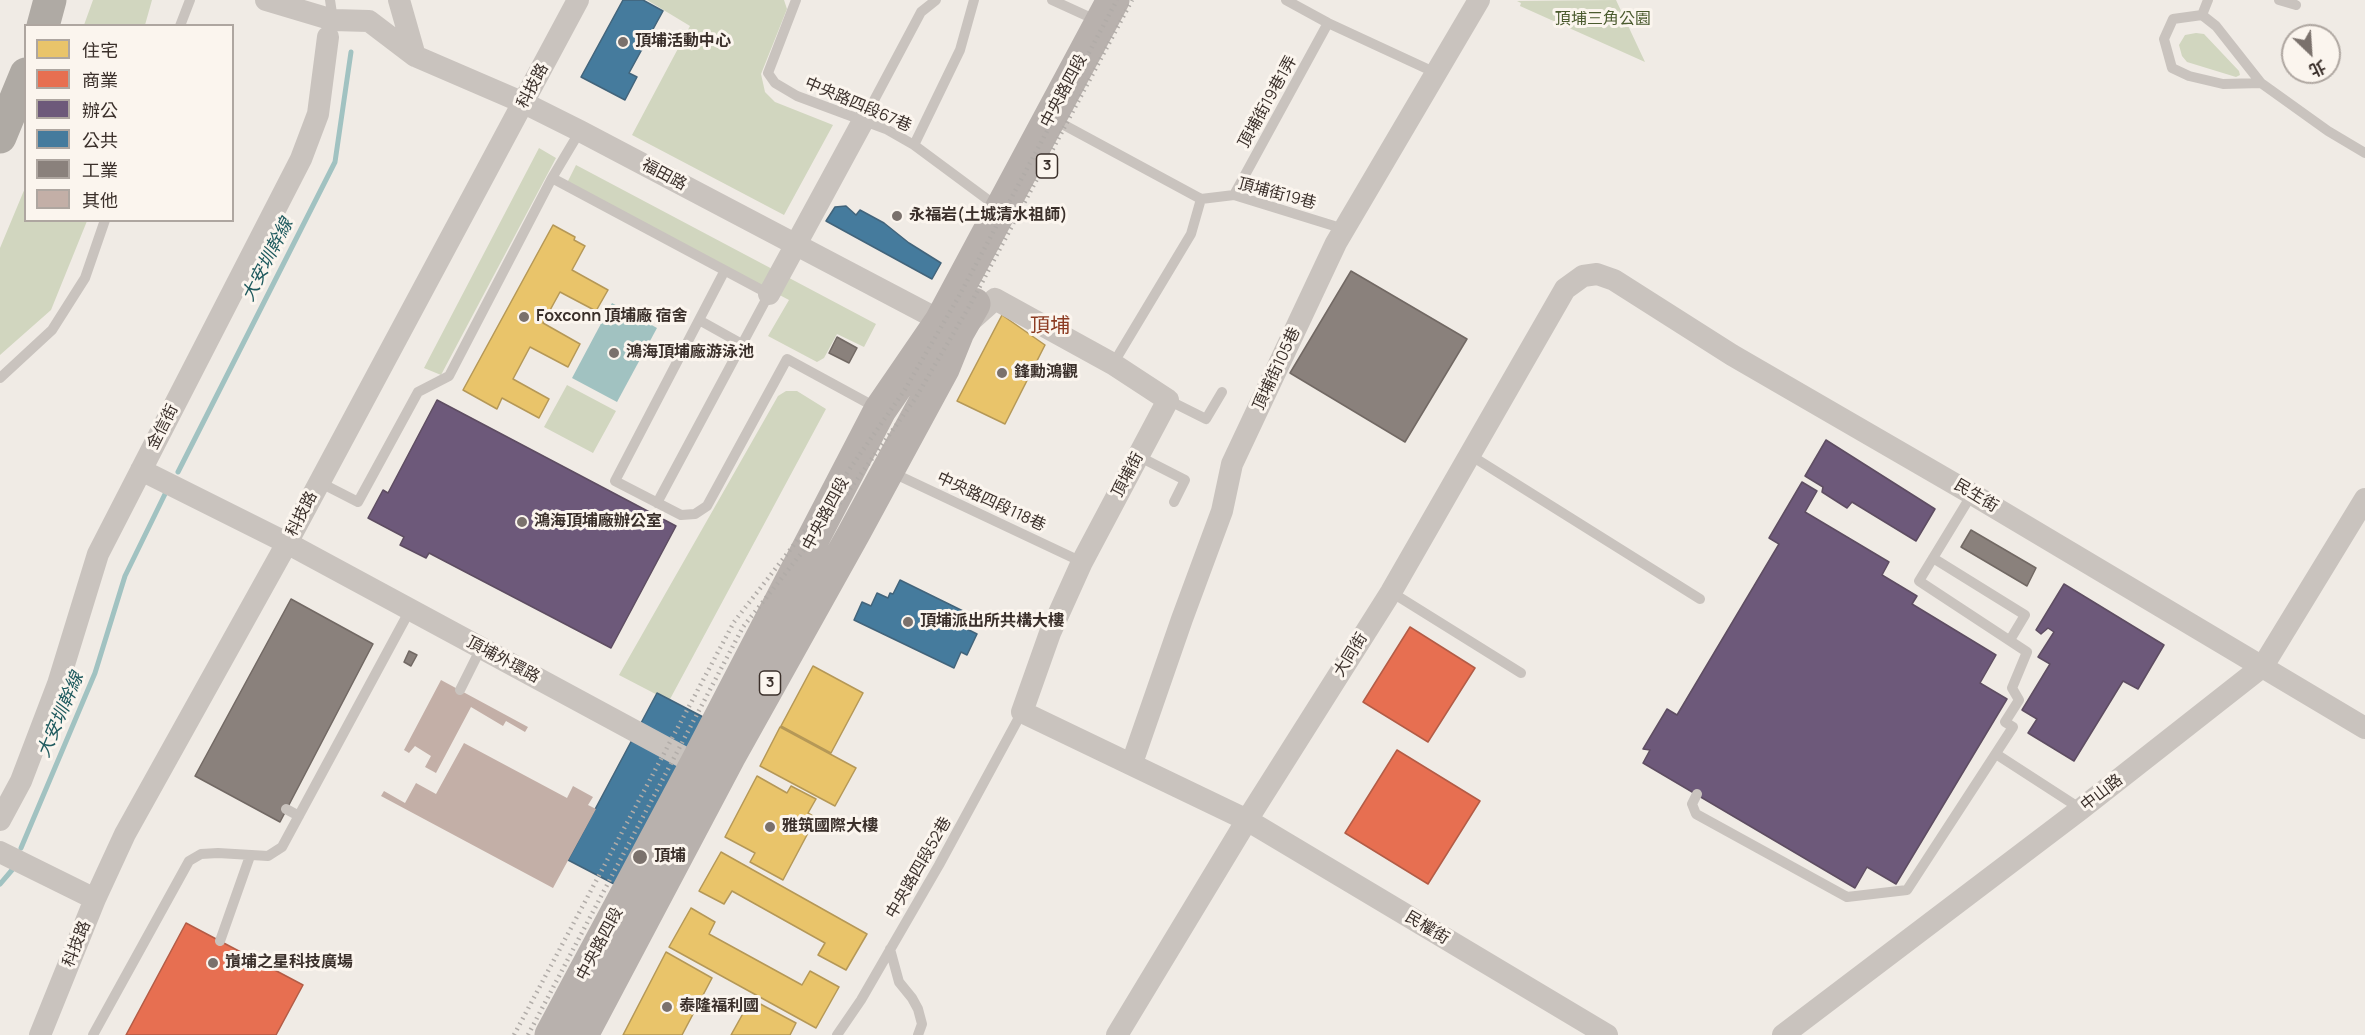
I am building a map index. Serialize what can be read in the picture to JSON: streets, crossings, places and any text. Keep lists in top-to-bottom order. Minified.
{"streets":{"main road":["中央路四段","3"],"street":["科技路","福田路","頂埔街105巷","金信街","頂埔街","民生街","大同街","頂埔外環路","中山路","民權街"],"lane":["頂埔街19巷1弄","中央路四段67巷","頂埔街19巷","中央路四段118巷","中央路四段52巷"]},"crossings":[["科技路","福田路"],["科技路","頂埔外環路"],["中央路四段","中央路四段67巷"],["中央路四段","福田路"],["中央路四段","中央路四段118巷"],["中央路四段","頂埔外環路"],["頂埔街19巷1弄","頂埔街19巷"],["頂埔街19巷","頂埔街105巷"],["金信街","頂埔外環路"],["頂埔街","中央路四段118巷"],["頂埔街","中央路四段52巷"],["民生街","大同街"],["民生街","中山路"],["大同街","民權街"]],"districts":["頂埔"],"water":["大安圳幹線"],"parks":["頂埔三角公園"],"places":["頂埔活動中心","永福岩(土城清水祖師)","Foxconn 頂埔廠 宿舍","鴻海頂埔廠游泳池","鋒勳鴻觀","鴻海頂埔廠辦公室","頂埔派出所共構大樓","雅筑國際大樓","頂埔","嵿埔之星科技廣場","泰隆福利國"],"legend":["住宅","商業","辦公","公共","工業","其他"],"north":"bottom right"}
